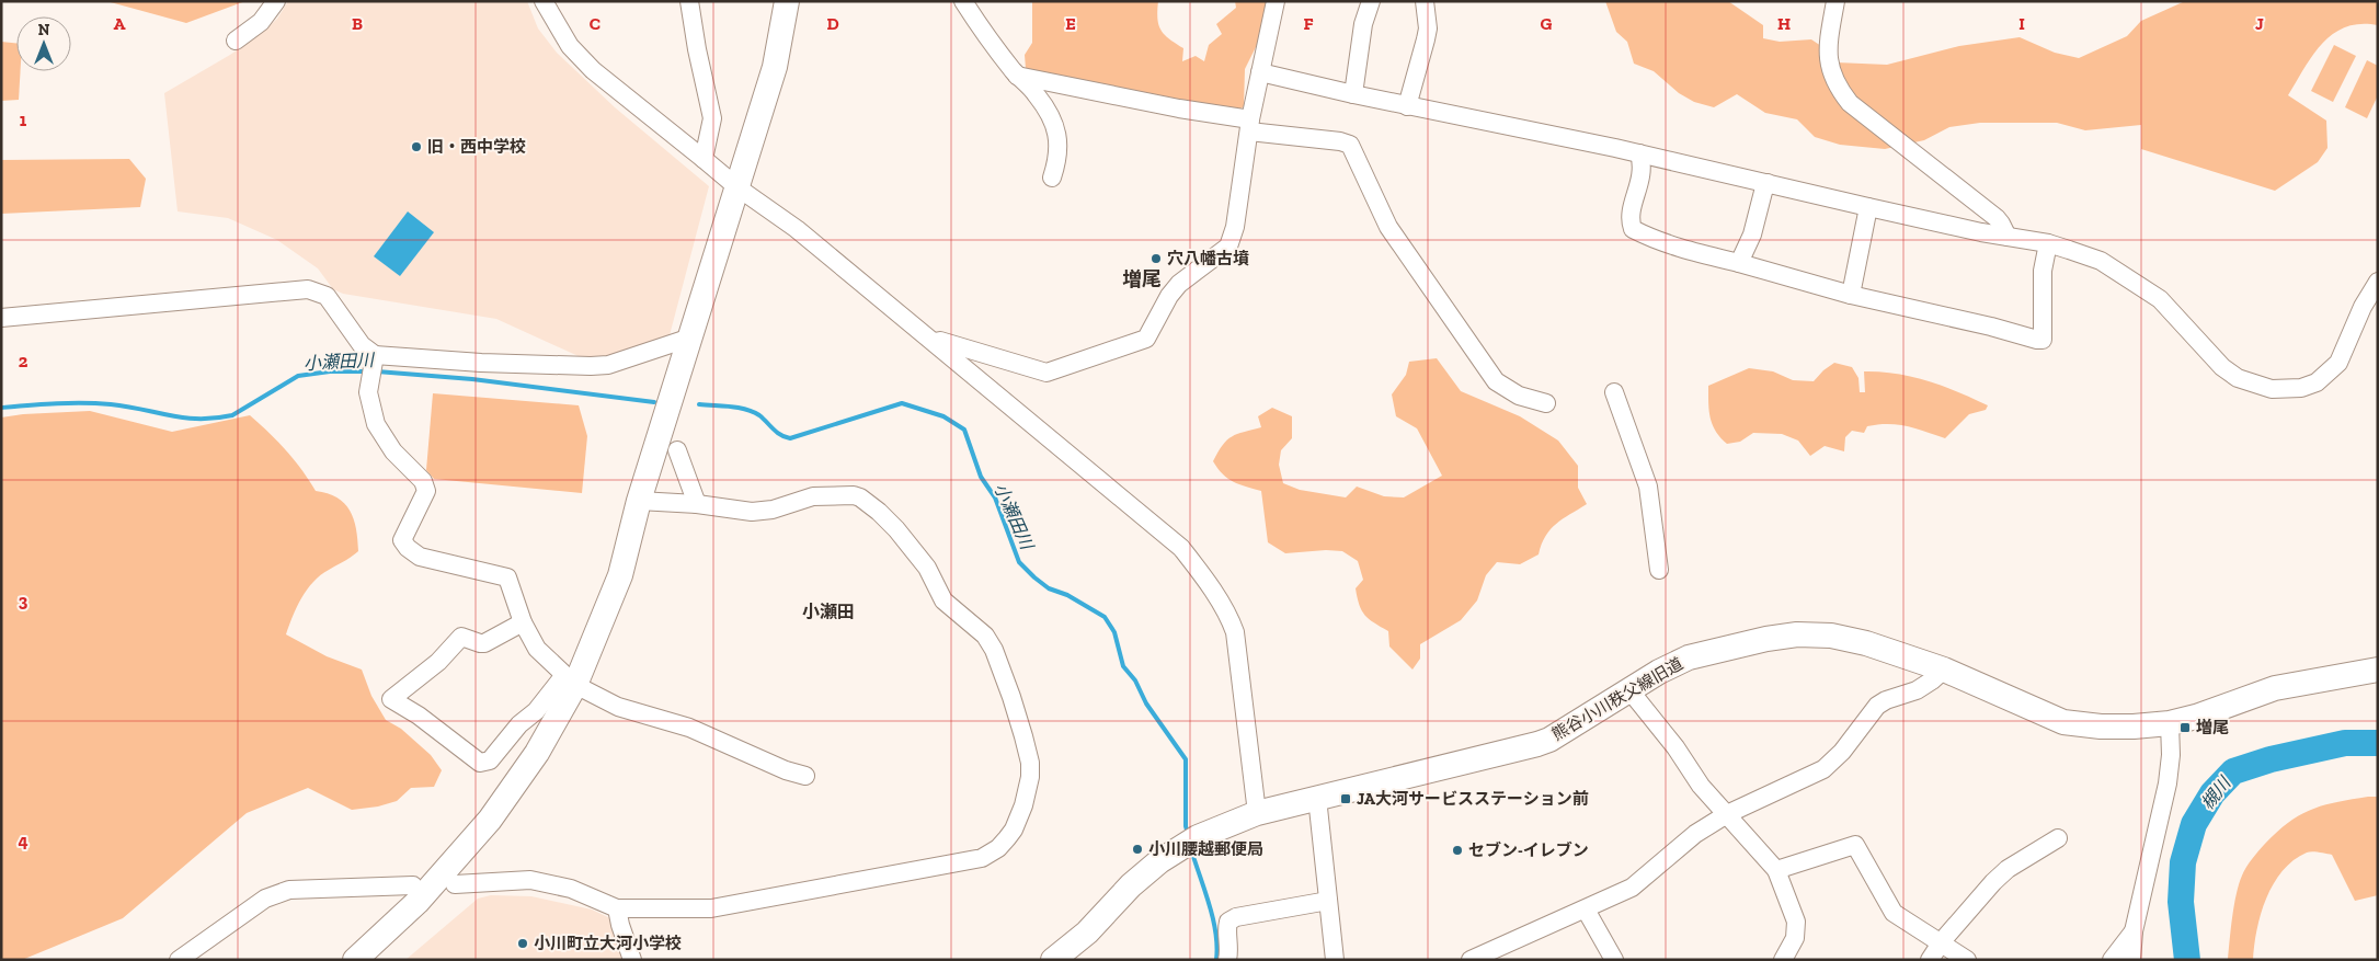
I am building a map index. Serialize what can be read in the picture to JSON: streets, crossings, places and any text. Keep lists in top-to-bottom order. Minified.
{"streets":{"street":["熊谷小川秩父線旧道"]},"districts":["増尾","小瀬田"],"water":["小瀬田川","槻川"],"places":{"other":["旧・西中学校","穴八幡古墳","小川腰越郵便局","セブン-イレブン","小川町立大河小学校"],"transit":["増尾","JA大河サービスステーション前"]},"north":"top","grid":{"columns":["A","B","C","D","E","F","G","H","I","J"],"rows":["1","2","3","4"]}}
